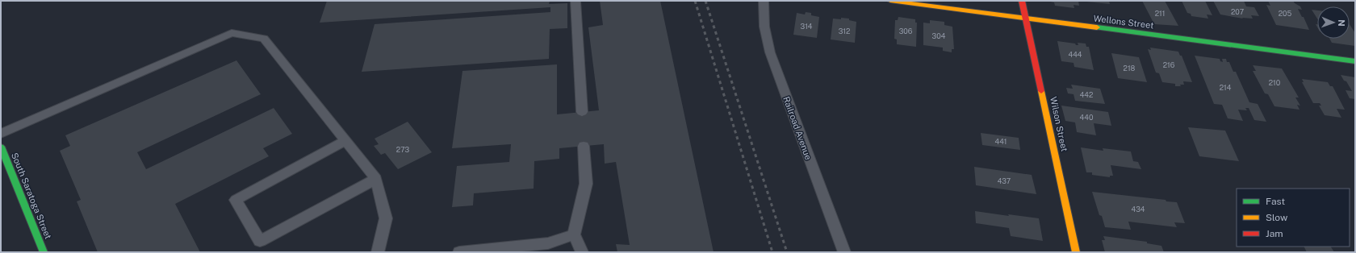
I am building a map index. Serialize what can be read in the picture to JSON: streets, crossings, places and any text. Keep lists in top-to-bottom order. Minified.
{"streets":{"street":["Wellons Street","Wilson Street","South Saratoga Street"],"lane":["Railroad Avenue"]},"crossings":[["Wellons Street","Wilson Street"]],"house_numbers":["207","211","205","314","312","306","304","444","216","218","210","214","442","440","441","273","437","434"],"legend":["Fast","Slow","Jam"],"north":"right"}
